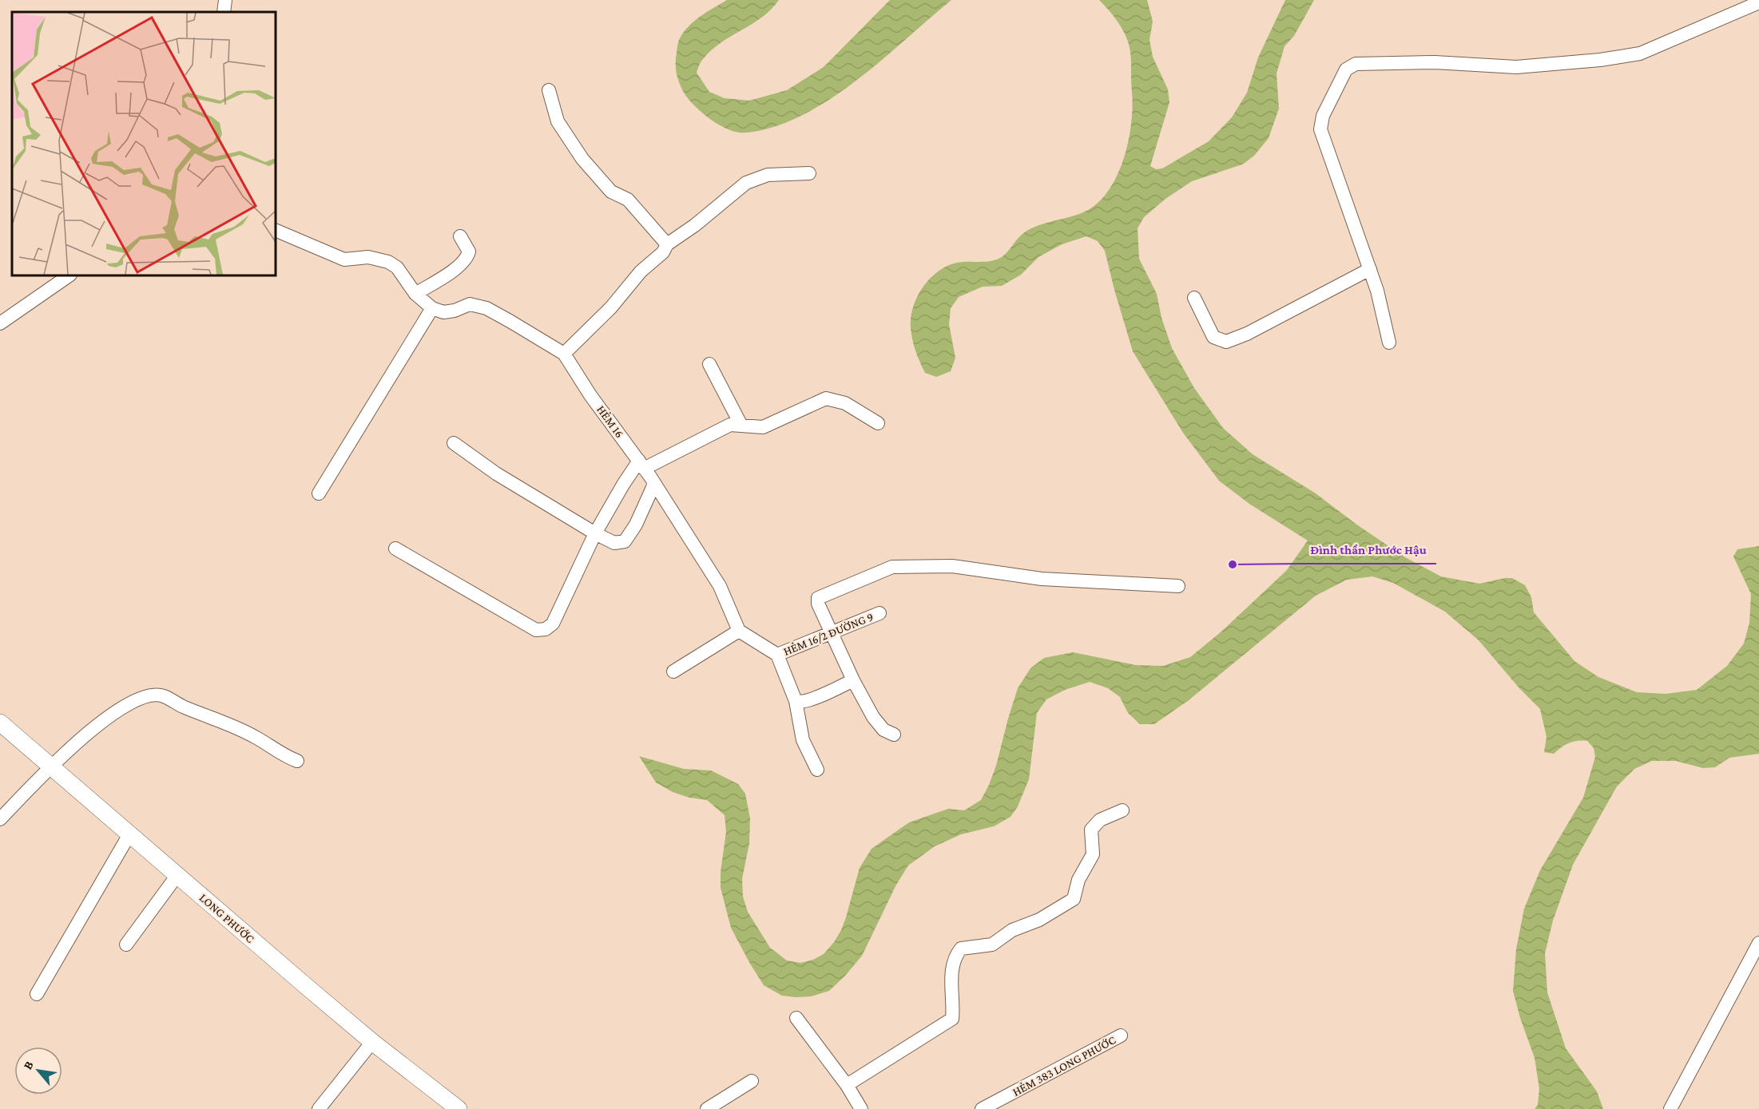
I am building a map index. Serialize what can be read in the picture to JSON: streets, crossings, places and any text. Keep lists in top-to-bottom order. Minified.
{"streets":{"street":["HẺM 16","HẺM 16/2 ĐƯỜNG 9","LONG PHƯỚC","HẺM 383 LONG PHƯỚC"]},"places":["Đình thần Phước Hậu"],"north":"top left"}
